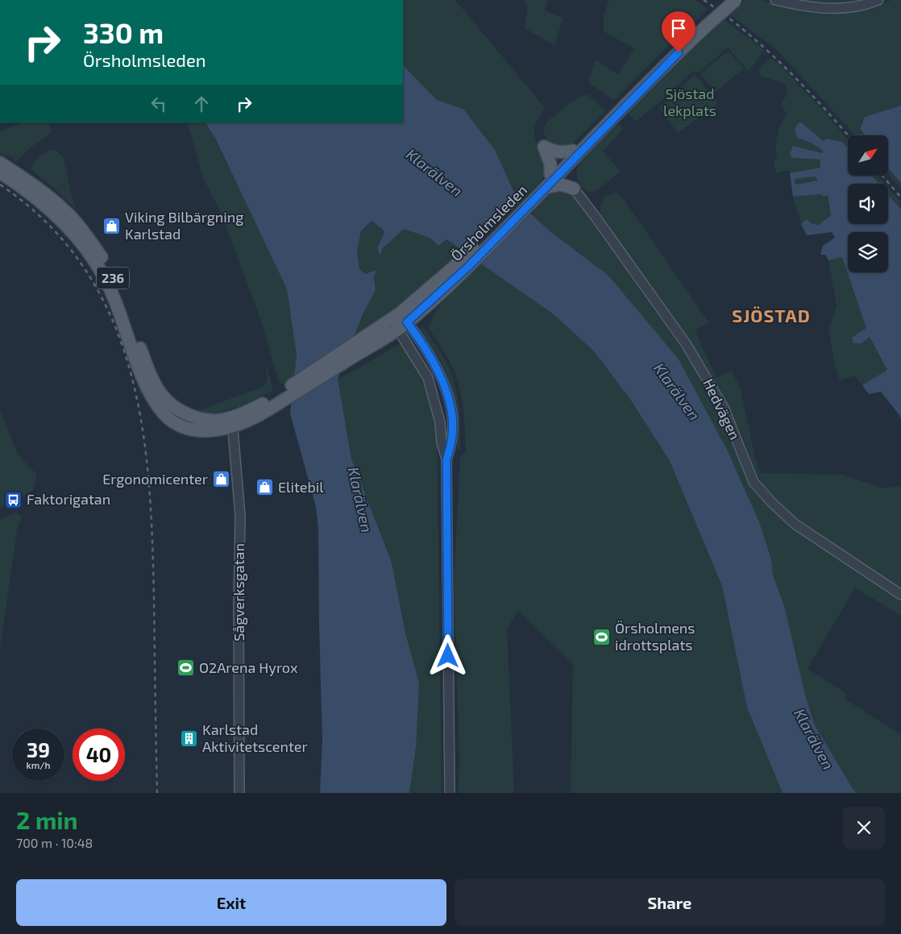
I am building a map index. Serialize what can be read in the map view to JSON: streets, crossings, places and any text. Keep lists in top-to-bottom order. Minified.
{"streets":{"main road":["Örsholmsleden","236"],"street":["Hedvägen","Sågverksgatan"]},"crossings":[["Örsholmsleden","236"],["Örsholmsleden","Sågverksgatan"],["236","Sågverksgatan"]],"districts":["SJÖSTAD"],"water":["Klarälven"],"parks":["Sjöstad lekplats"],"places":{"shop":["Viking Bilbärgning Karlstad","Ergonomicenter","Elitebil"],"bus stop":["Faktorigatan"],"sports":["Örsholmens idrottsplats","O2Arena Hyrox"],"building":["Karlstad Aktivitetscenter"]},"north":"top right","page":{"turn":["330 m","Örsholmsleden"],"speed":"39 km/h","limit":"40","heading":["2 min","700 m · 10:48"],"buttons":["Exit","Share"]}}
